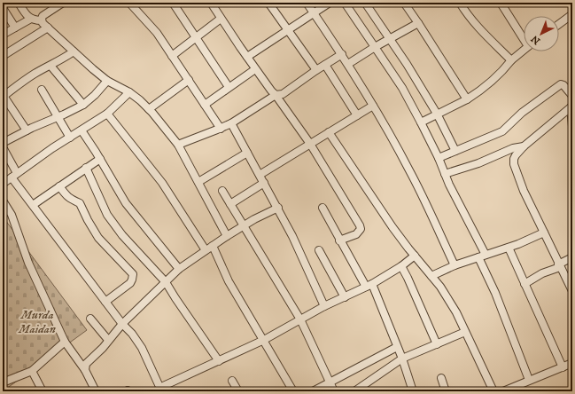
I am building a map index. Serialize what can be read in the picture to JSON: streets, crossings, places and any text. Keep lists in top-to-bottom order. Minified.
{"parks":["Murda Maidan"],"north":"bottom left"}
